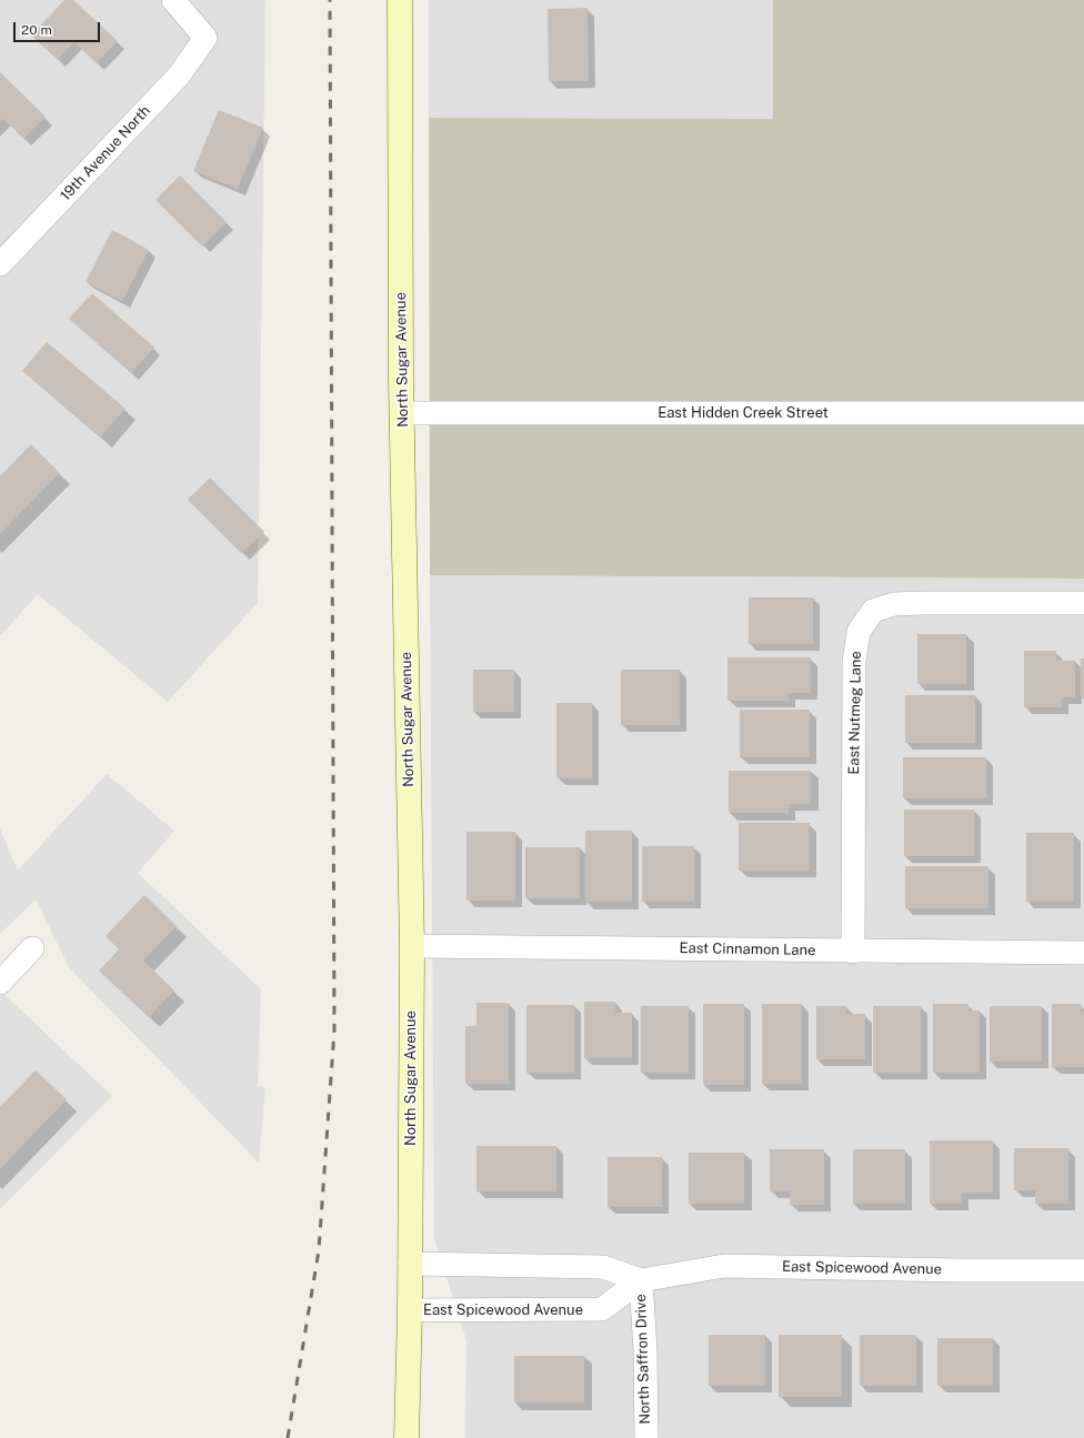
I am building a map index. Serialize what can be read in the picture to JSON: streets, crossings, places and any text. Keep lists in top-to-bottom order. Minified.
{"streets":{"street":["19th Avenue North","North Sugar Avenue","East Hidden Creek Street","East Nutmeg Lane","East Cinnamon Lane","East Spicewood Avenue","North Saffron Drive"]},"crossings":[["North Sugar Avenue","East Hidden Creek Street"],["North Sugar Avenue","East Cinnamon Lane"],["North Sugar Avenue","East Spicewood Avenue"],["East Nutmeg Lane","East Cinnamon Lane"],["East Spicewood Avenue","North Saffron Drive"]],"scale_bar":"20 m"}
